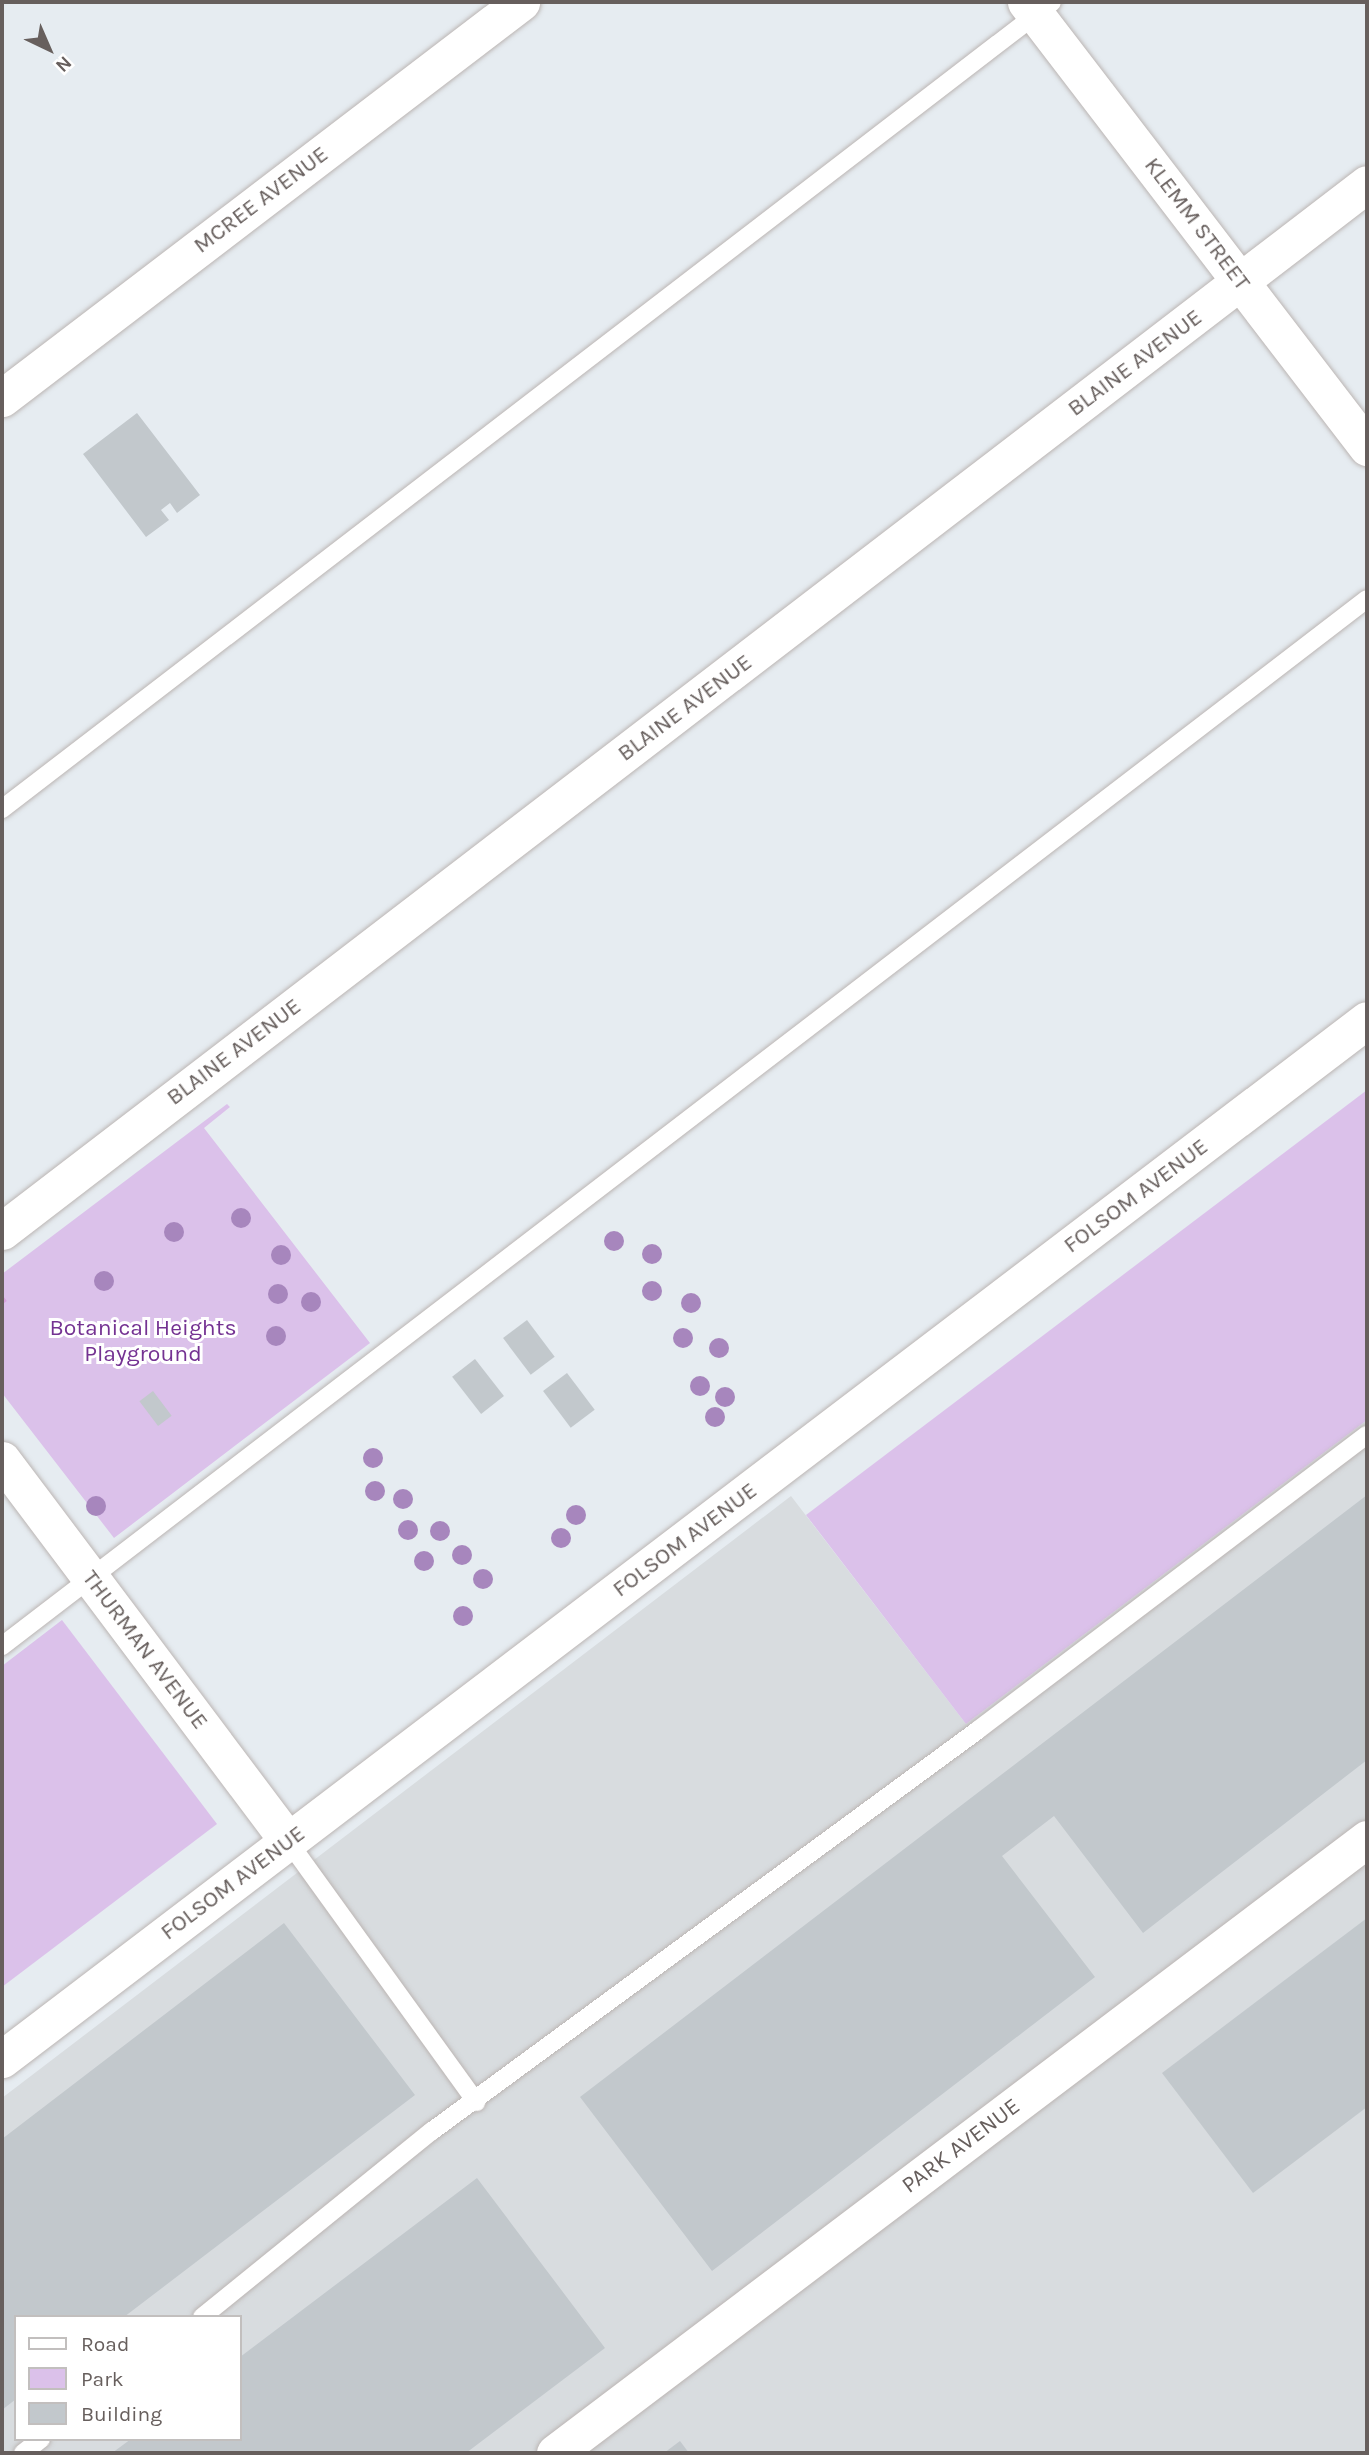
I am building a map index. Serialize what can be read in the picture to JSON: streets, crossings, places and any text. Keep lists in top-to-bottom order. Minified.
{"streets":{"street":["MCREE AVENUE","KLEMM STREET","BLAINE AVENUE","FOLSOM AVENUE","THURMAN AVENUE","PARK AVENUE"]},"crossings":[["KLEMM STREET","BLAINE AVENUE"],["FOLSOM AVENUE","THURMAN AVENUE"]],"parks":["Botanical Heights Playground"],"legend":["Road","Park","Building"],"north":"bottom right"}
